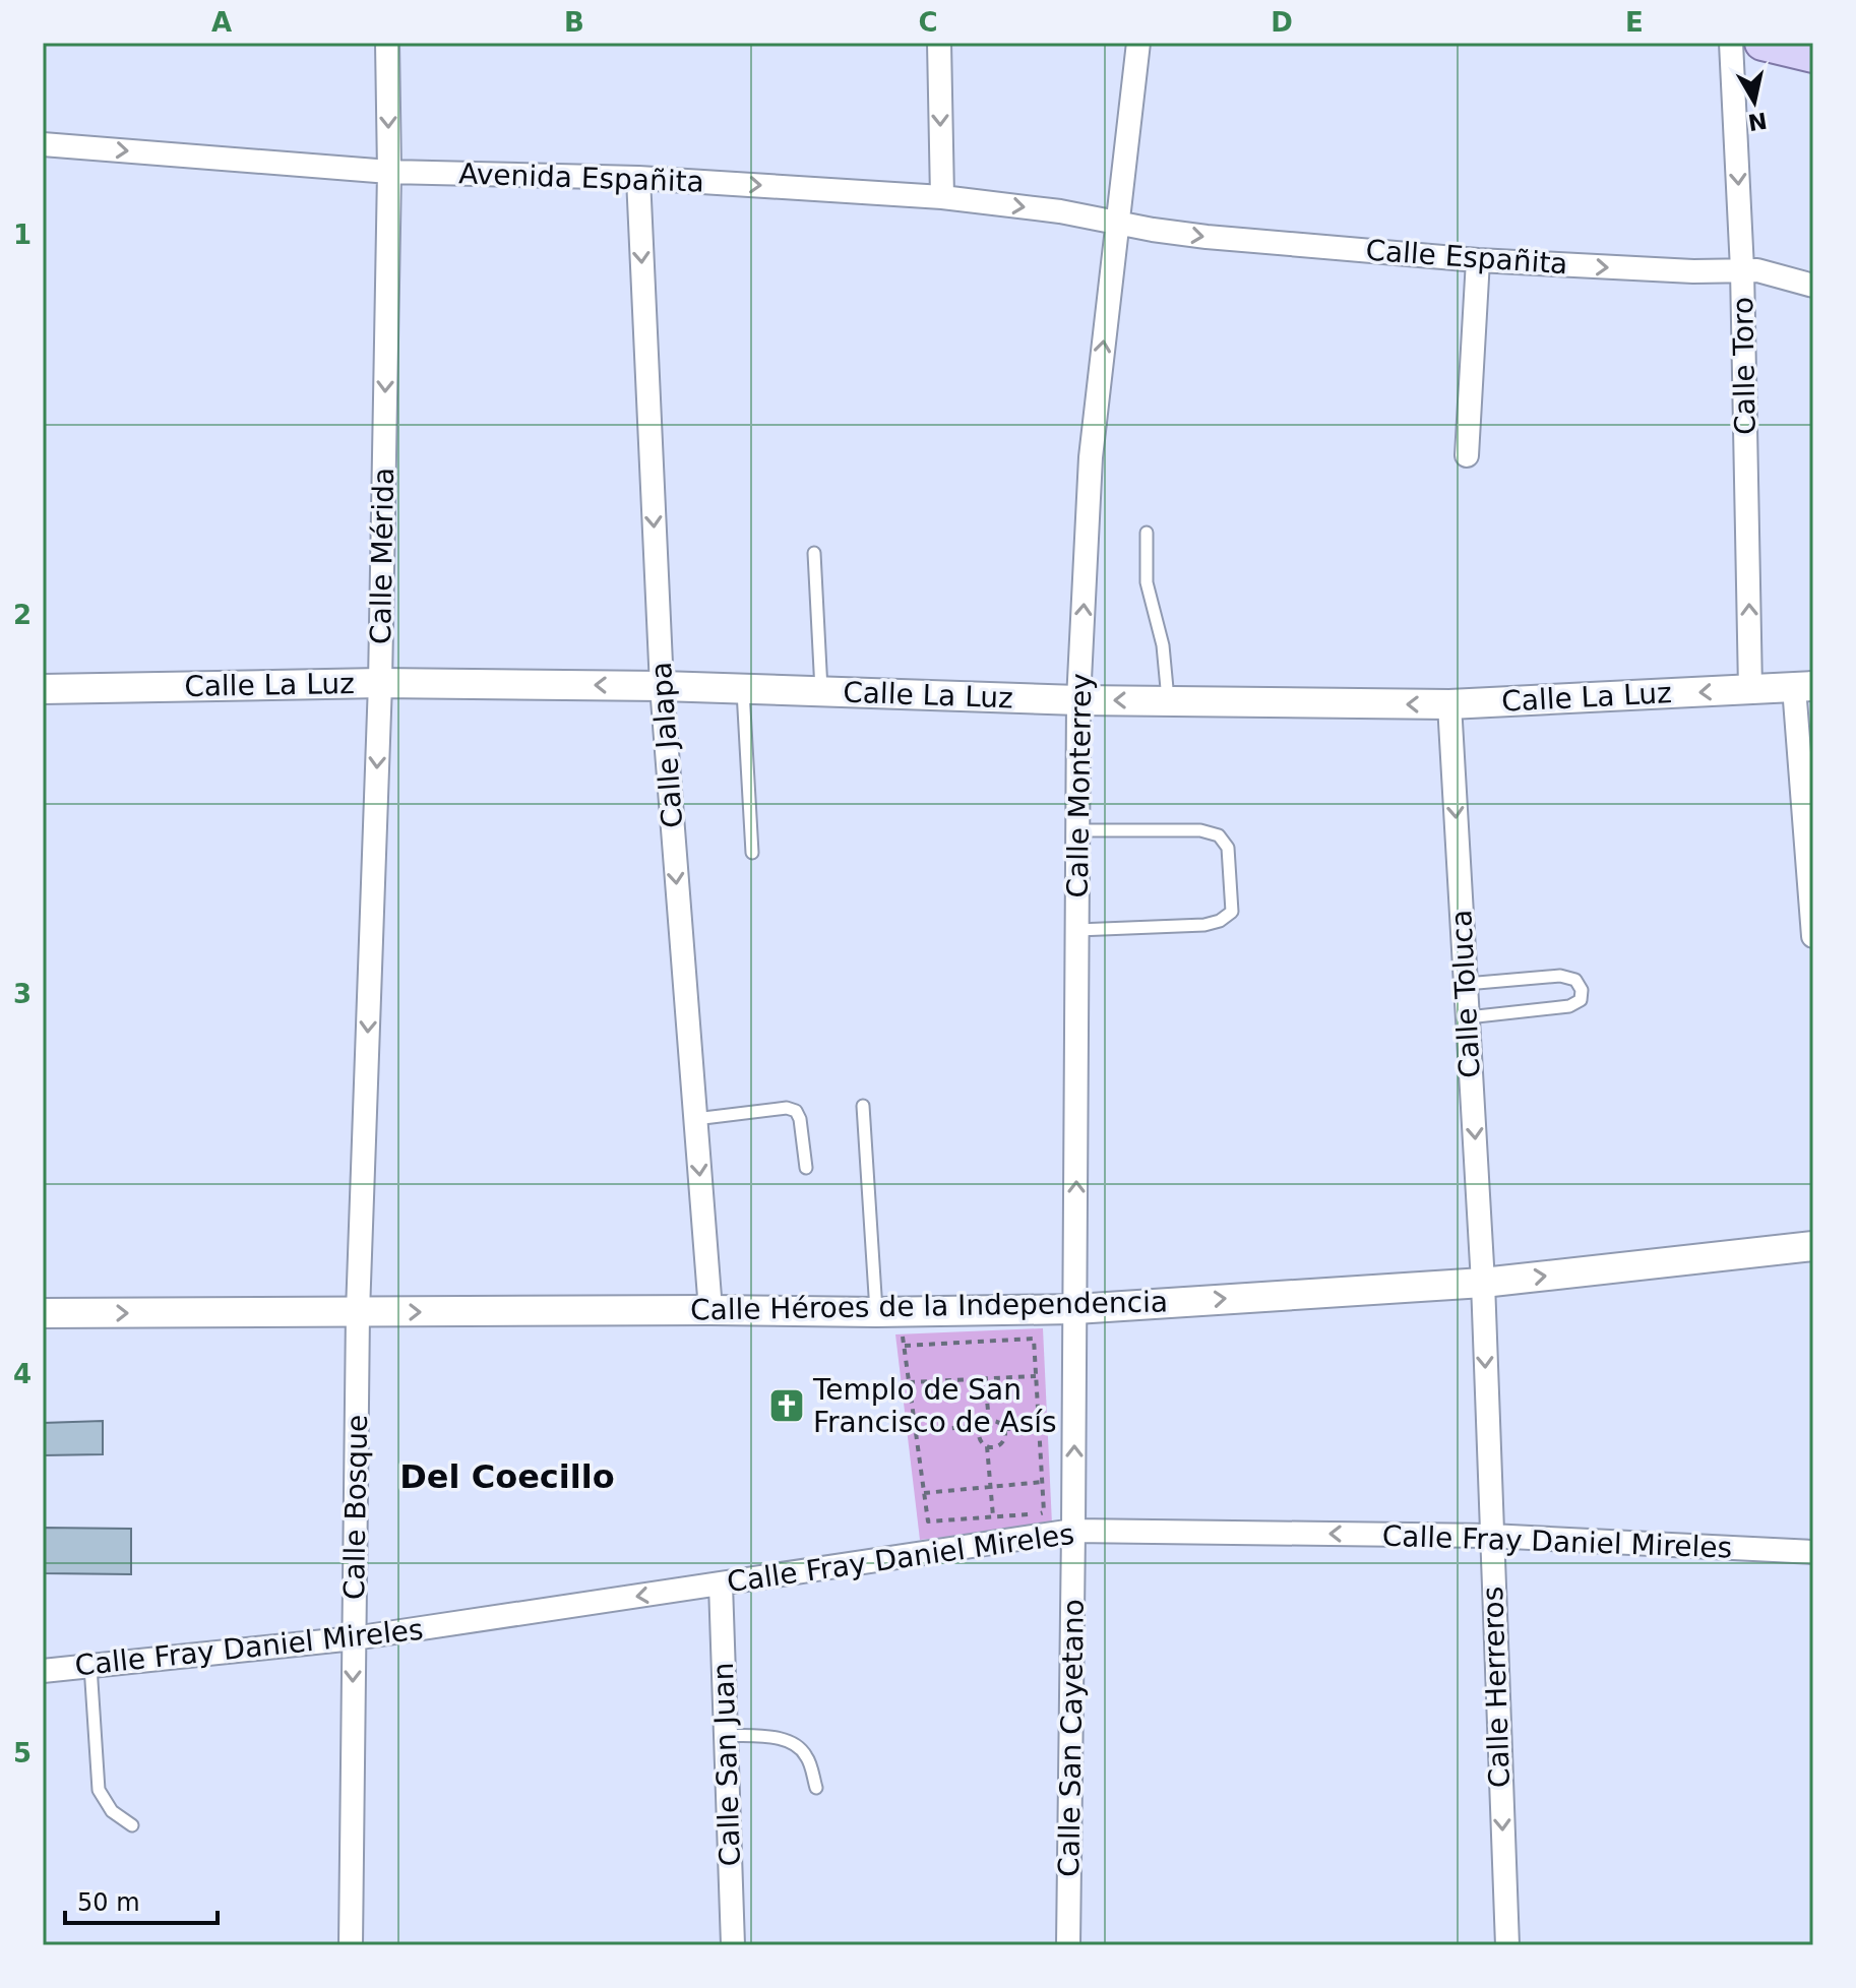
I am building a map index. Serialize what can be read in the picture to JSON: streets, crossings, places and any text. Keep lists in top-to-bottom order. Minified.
{"streets":{"street":["Avenida Españita","Calle Españita","Calle Toro","Calle Mérida","Calle La Luz","Calle Jalapa","Calle Monterrey","Calle Toluca","Calle Héroes de la Independencia","Calle Bosque","Calle Fray Daniel Mireles","Calle Herreros","Calle San Cayetano","Calle San Juan"]},"crossings":[["Avenida Españita","Calle Españita"],["Avenida Españita","Calle Mérida"],["Avenida Españita","Calle Jalapa"],["Avenida Españita","Calle Monterrey"],["Calle Españita","Calle Toro"],["Calle Españita","Calle Monterrey"],["Calle Toro","Calle La Luz"],["Calle Mérida","Calle La Luz"],["Calle Mérida","Calle Héroes de la Independencia"],["Calle Mérida","Calle Bosque"],["Calle La Luz","Calle Jalapa"],["Calle La Luz","Calle Monterrey"],["Calle La Luz","Calle Toluca"],["Calle Jalapa","Calle Héroes de la Independencia"],["Calle Monterrey","Calle Héroes de la Independencia"],["Calle Monterrey","Calle Fray Daniel Mireles"],["Calle Monterrey","Calle San Cayetano"],["Calle Toluca","Calle Héroes de la Independencia"],["Calle Toluca","Calle Herreros"],["Calle Héroes de la Independencia","Calle Bosque"],["Calle Héroes de la Independencia","Calle Herreros"],["Calle Bosque","Calle Fray Daniel Mireles"],["Calle Fray Daniel Mireles","Calle Herreros"],["Calle Fray Daniel Mireles","Calle San Cayetano"],["Calle Fray Daniel Mireles","Calle San Juan"]],"one_way":["Avenida Españita","Calle Españita","Calle Mérida","Calle La Luz","Calle Jalapa","Calle Monterrey","Calle Toluca","Calle Héroes de la Independencia","Calle Bosque","Calle Fray Daniel Mireles","Calle Herreros"],"districts":["Del Coecillo"],"places":{"church":["Templo de San Francisco de Asís"]},"scale_bar":"50 m","north":"bottom","grid":{"columns":["A","B","C","D","E"],"rows":["1","2","3","4","5"]}}
